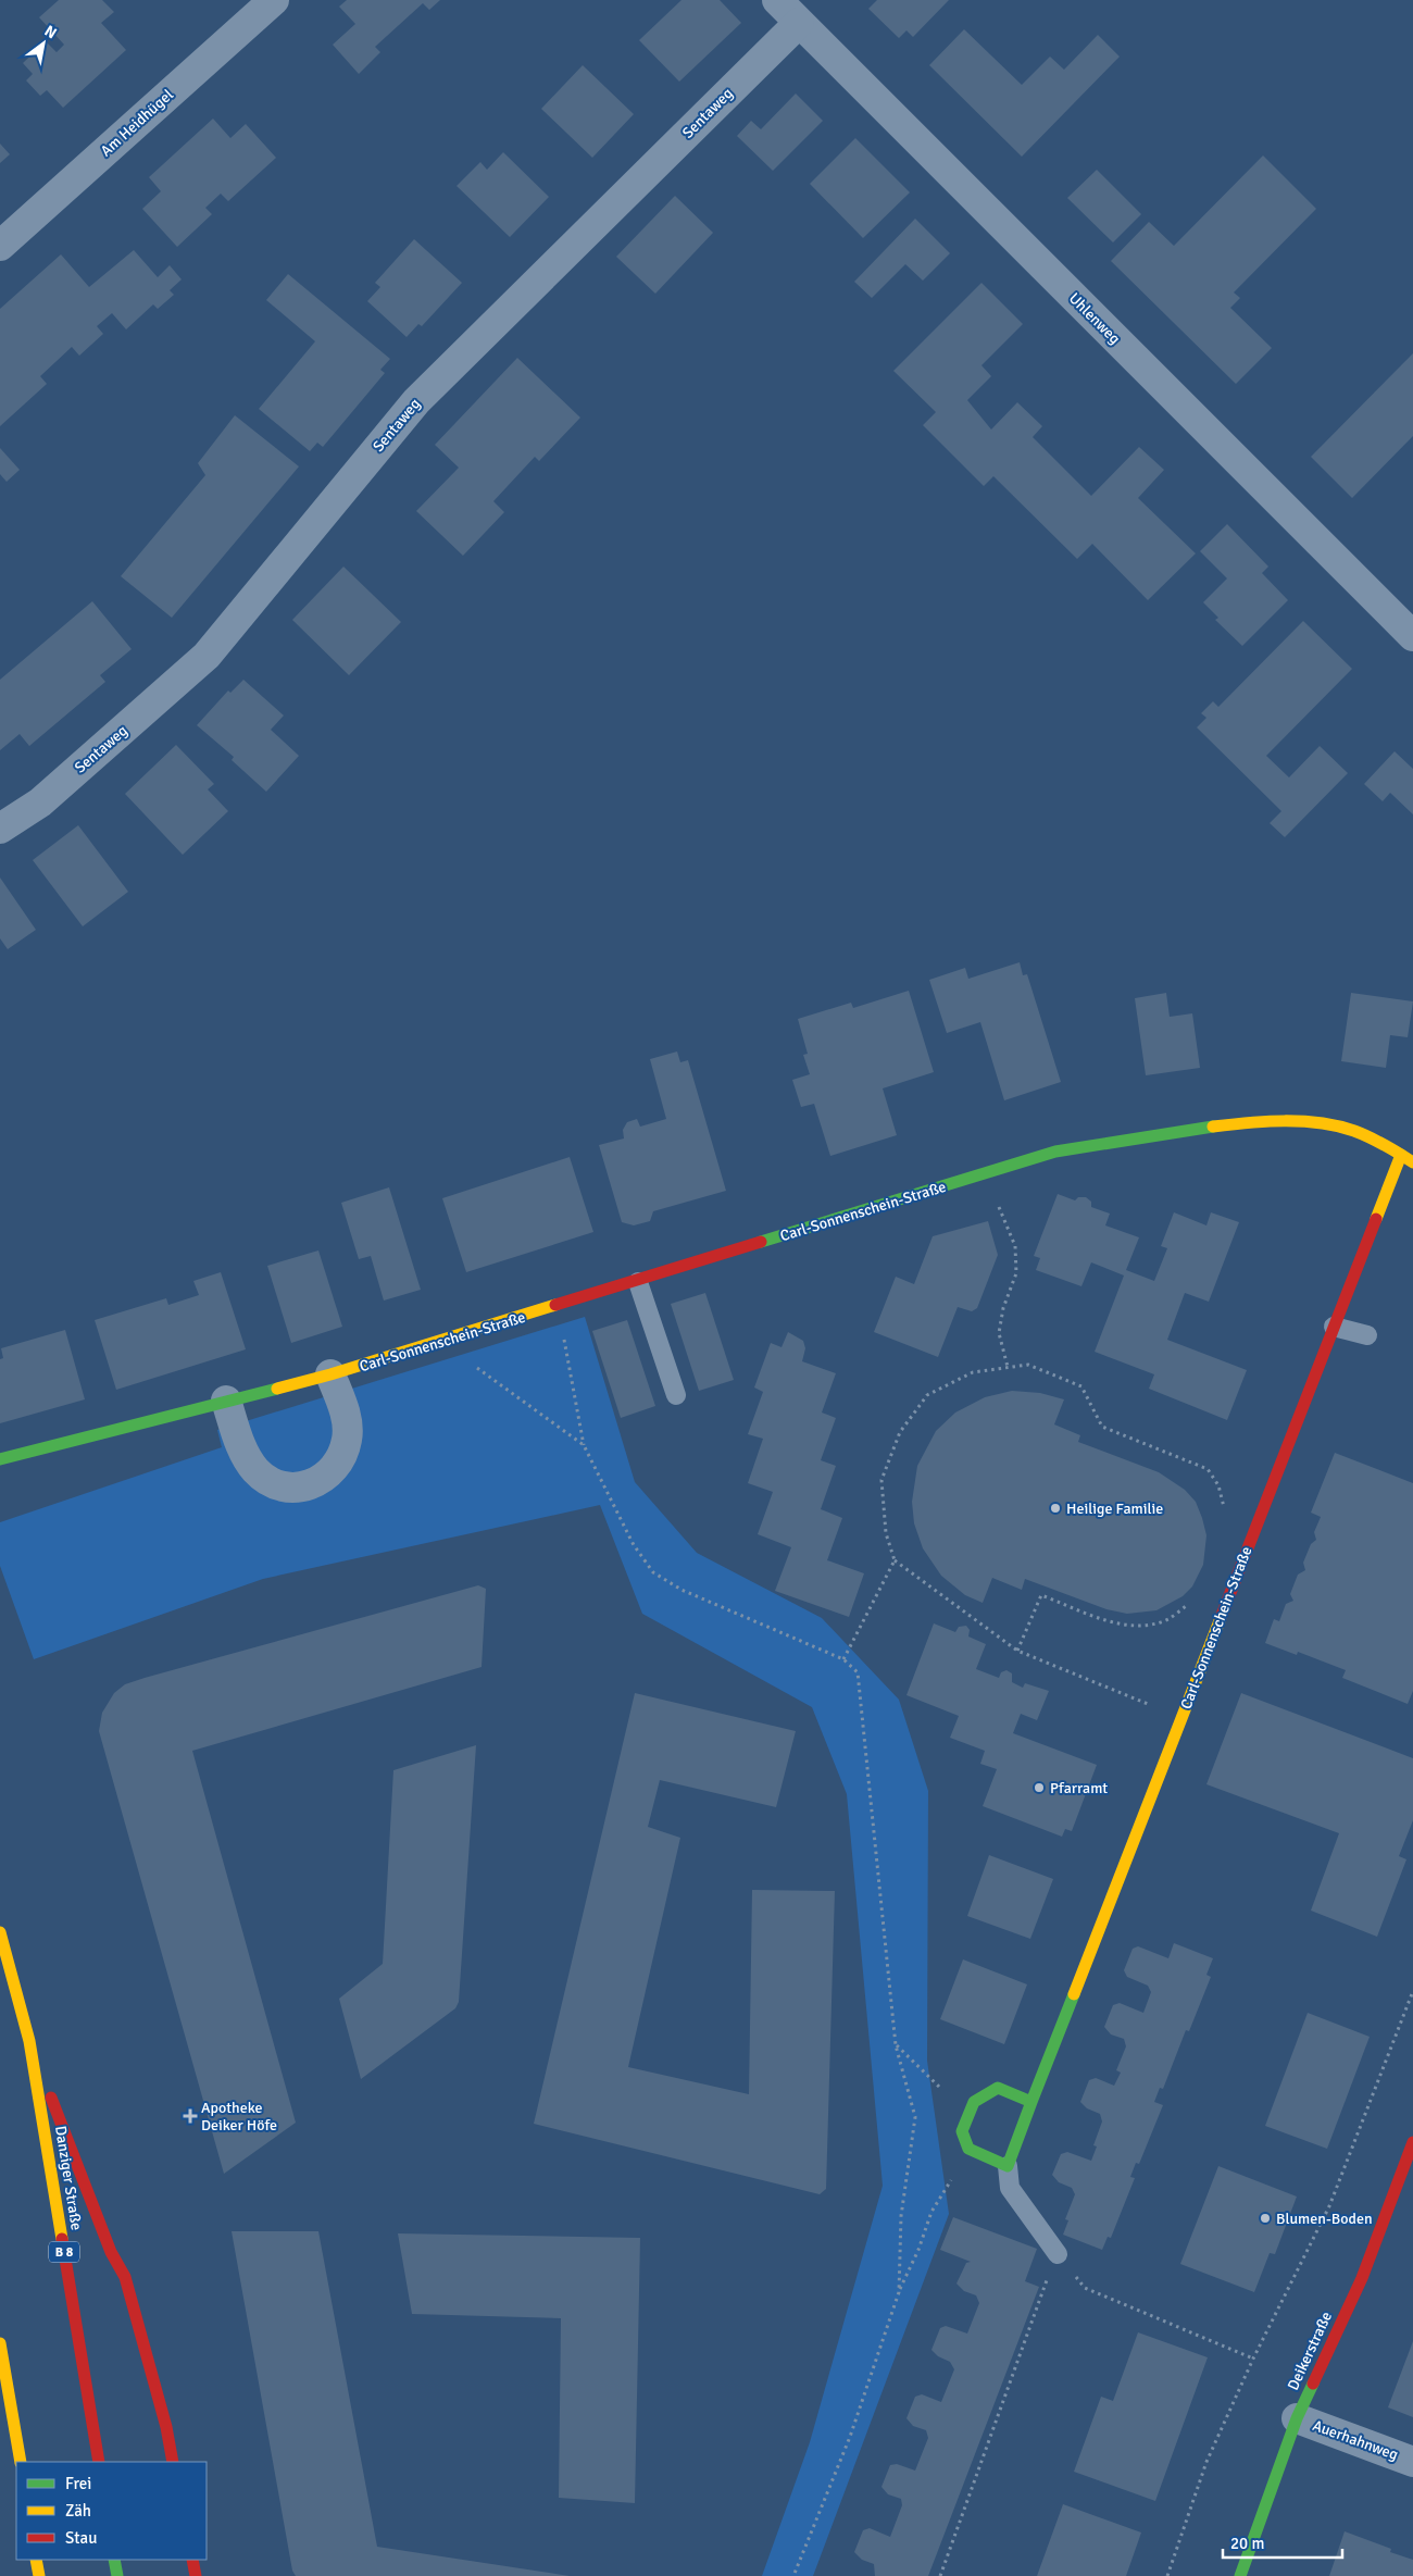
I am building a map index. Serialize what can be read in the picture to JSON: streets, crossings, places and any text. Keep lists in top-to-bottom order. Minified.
{"streets":{"main road":["Carl-Sonnenschein-Straße","Danziger Straße","B 8","Deikerstraße"],"street":["Sentaweg","Am Heidhügel","Uhlenweg","Auerhahnweg"]},"crossings":[["Sentaweg","Uhlenweg"],["Deikerstraße","Auerhahnweg"]],"places":{"other":["Heilige Familie","Pfarramt","Blumen-Boden"],"health":["Apotheke Deiker Höfe"]},"legend":["Frei","Zäh","Stau"],"scale_bar":"20 m","north":"top right"}
